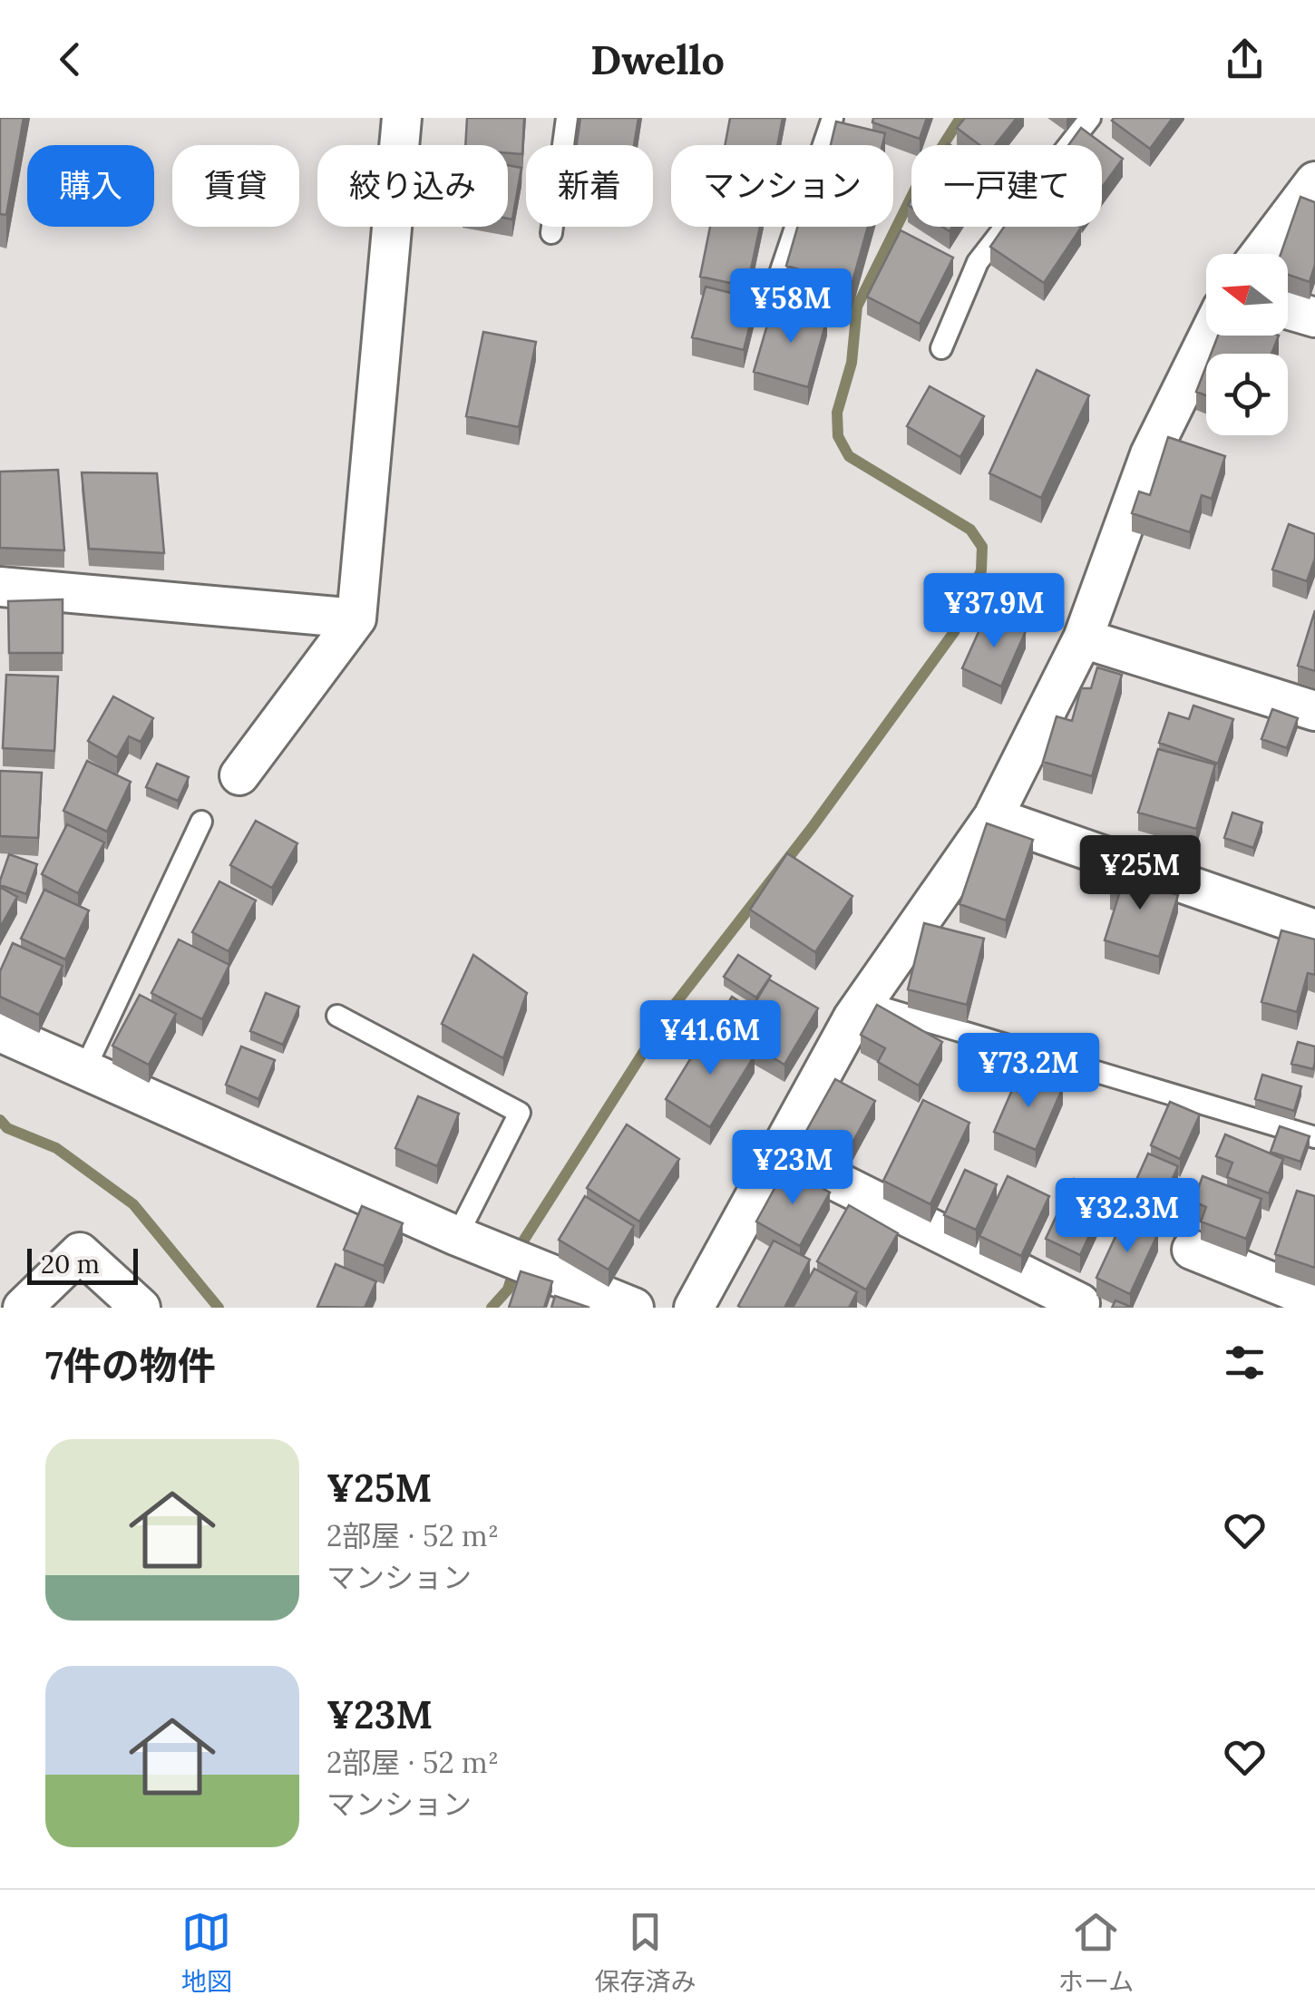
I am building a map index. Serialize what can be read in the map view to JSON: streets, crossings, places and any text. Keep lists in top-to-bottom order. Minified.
{"scale_bar":"20 m","north":"left","page":{"header":"Dwello","chip":["購入","賃貸","絞り込み","新着","マンション","一戸建て"],"price":["¥58M","¥37.9M","¥25M","¥41.6M","¥73.2M","¥23M","¥32.3M"],"scale":"20 m","heading":"7件の物件","list":[{"name":"¥25M","note":"2部屋 · 52 m² · マンション"},{"name":"¥23M","note":"2部屋 · 52 m² · マンション"}],"tabs":["地図","保存済み","ホーム"]}}
